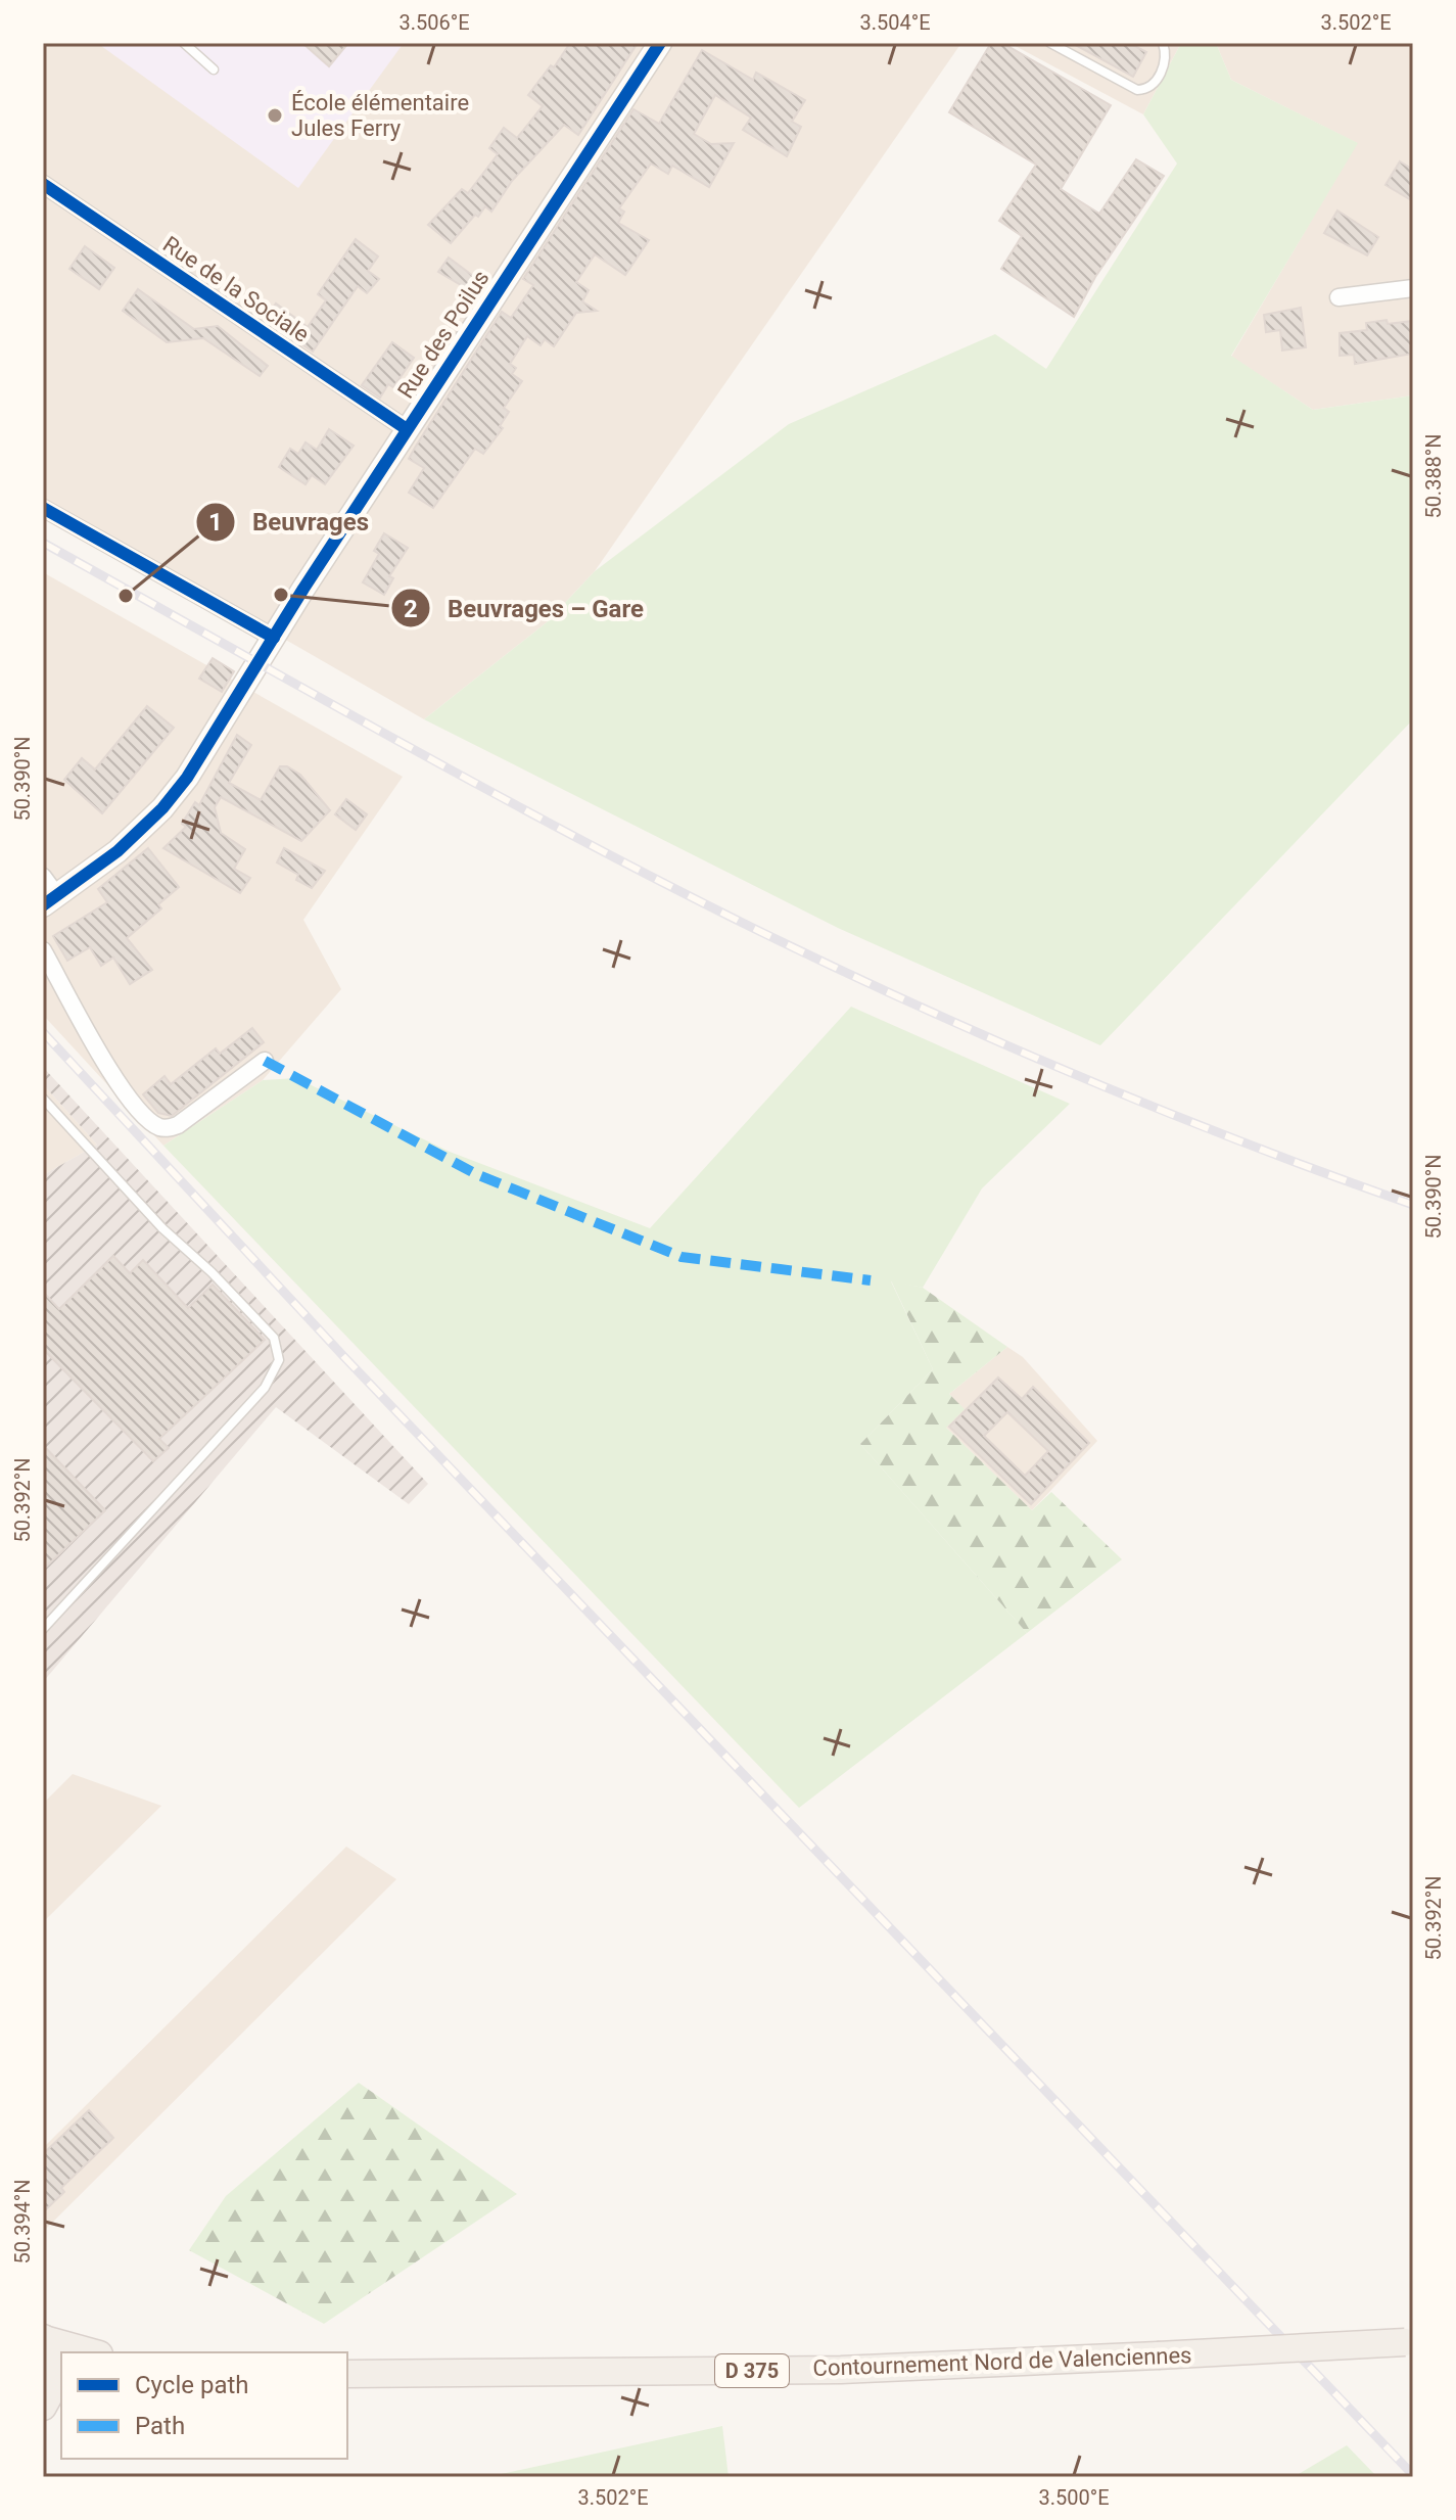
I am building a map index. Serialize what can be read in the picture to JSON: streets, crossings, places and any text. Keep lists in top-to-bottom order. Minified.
{"streets":{"main road":["Contournement Nord de Valenciennes","D 375"],"street":["Rue de la Sociale","Rue des Poilus"]},"crossings":[["Rue de la Sociale","Rue des Poilus"]],"places":["École élémentaire Jules Ferry","Beuvrages – Gare","Beuvrages"],"legend":["Cycle path","Path"],"coordinates":["3.506°E","3.504°E","3.502°E","50.388°N","50.390°N","50.392°N","50.394°N","3.500°E"]}
